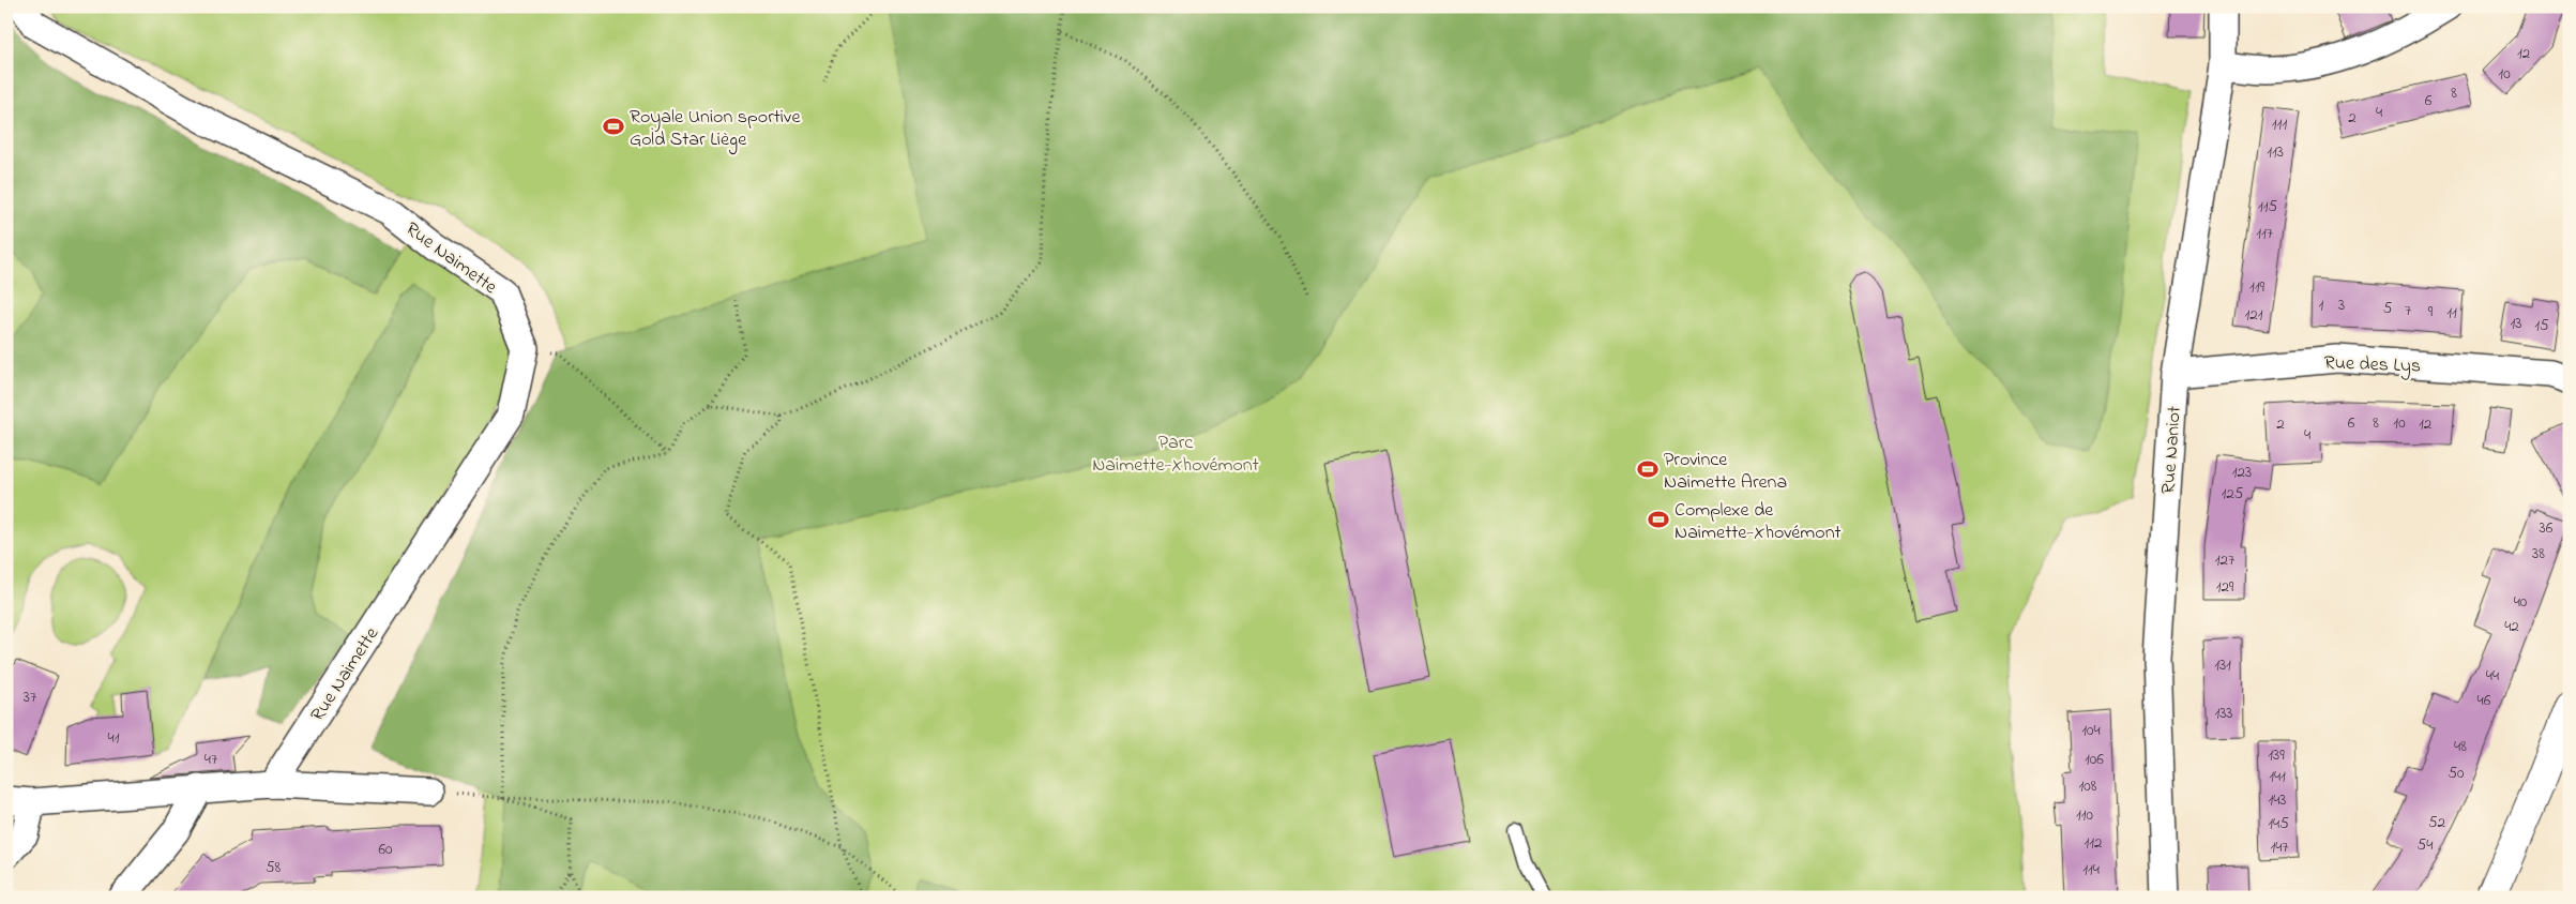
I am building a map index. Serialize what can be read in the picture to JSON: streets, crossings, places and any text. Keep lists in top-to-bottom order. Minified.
{"streets":{"street":["Rue Naimette","Rue des Lys","Rue Naniot"]},"crossings":[["Rue des Lys","Rue Naniot"]],"parks":["Parc Naimette-Xhovémont"],"places":{"sports":["Royale Union sportive Gold Star Liège","Province Naimette Arena","Complexe de Naimette-Xhovémont"]},"house_numbers":["12","10","8","6","4","2","111","113","115","117","119","1","3","5","7","9","11","121","13","15","6","8","10","2","12","4","123","125","36","38","127","129","40","42","131","44","37","46","133","104","41","48","139","47","106","50","141","108","143","110","52","145","112","54","147","60","58","114"]}
